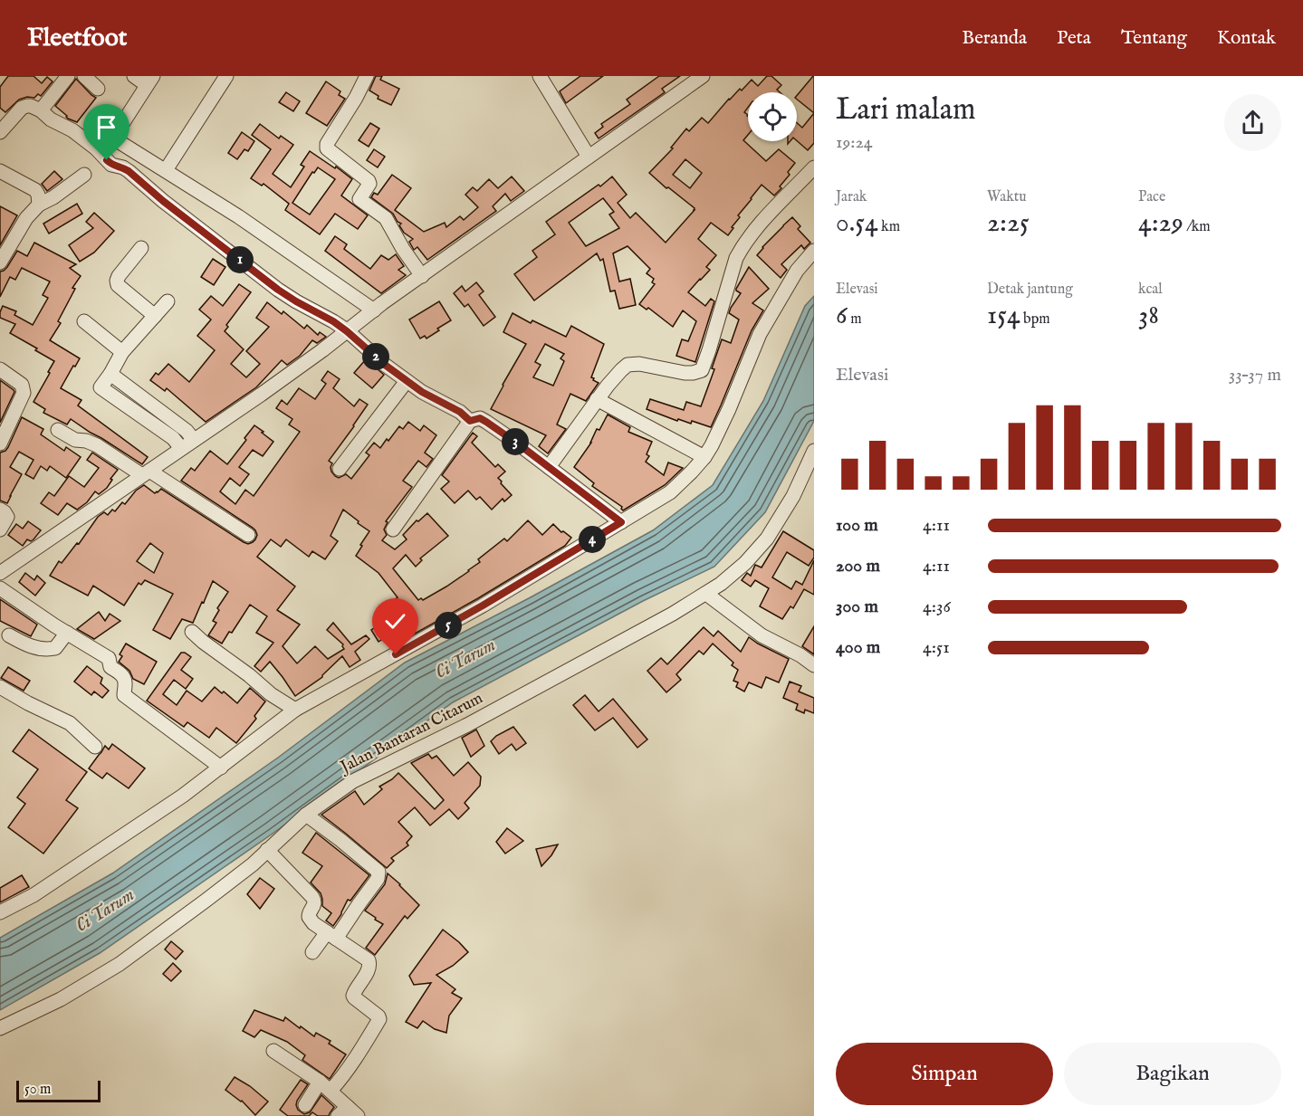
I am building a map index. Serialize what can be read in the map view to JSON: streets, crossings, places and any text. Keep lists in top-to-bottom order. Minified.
{"streets":{"street":["Jalan Bantaran Citarum"]},"water":["Ci Tarum"],"scale_bar":"50 m","page":{"header":"Fleetfoot","nav":["Beranda","Peta","Tentang","Kontak"],"heading":["Lari malam","19:24"],"stats":[["Jarak","0.54 km"],["Waktu","2:25"],["Pace","4:29 /km"],["Elevasi","6 m"],["Detak jantung","154 bpm"],["kcal","38"]],"pins":["1","2","3","4","5"],"chart":["Elevasi","33–37 m"],"list":[{"name":"100 m","note":"4:11"},{"name":"200 m","note":"4:11"},{"name":"300 m","note":"4:36"},{"name":"400 m","note":"4:51"}],"buttons":["Simpan","Bagikan"],"scale":"50 m"}}
